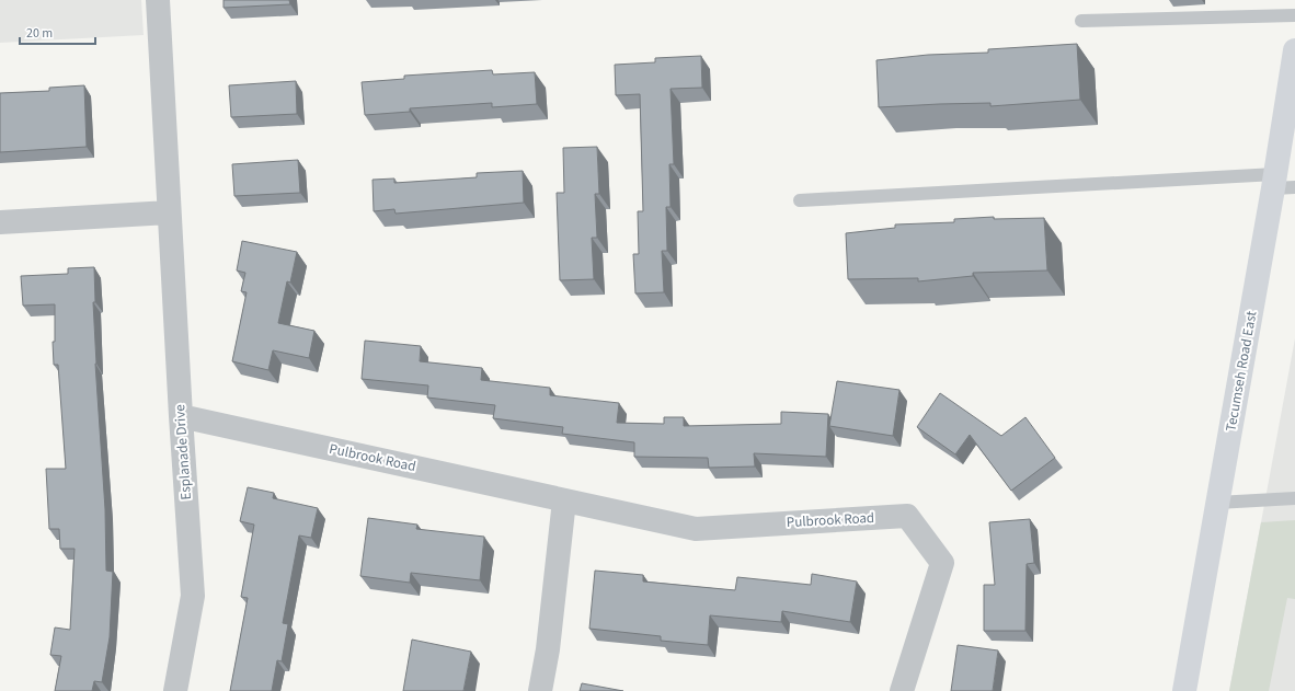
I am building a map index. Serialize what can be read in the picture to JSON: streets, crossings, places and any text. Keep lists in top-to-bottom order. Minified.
{"streets":{"main road":["Tecumseh Road East"],"street":["Esplanade Drive","Pulbrook Road"]},"crossings":[["Esplanade Drive","Pulbrook Road"]],"scale_bar":"20 m"}
